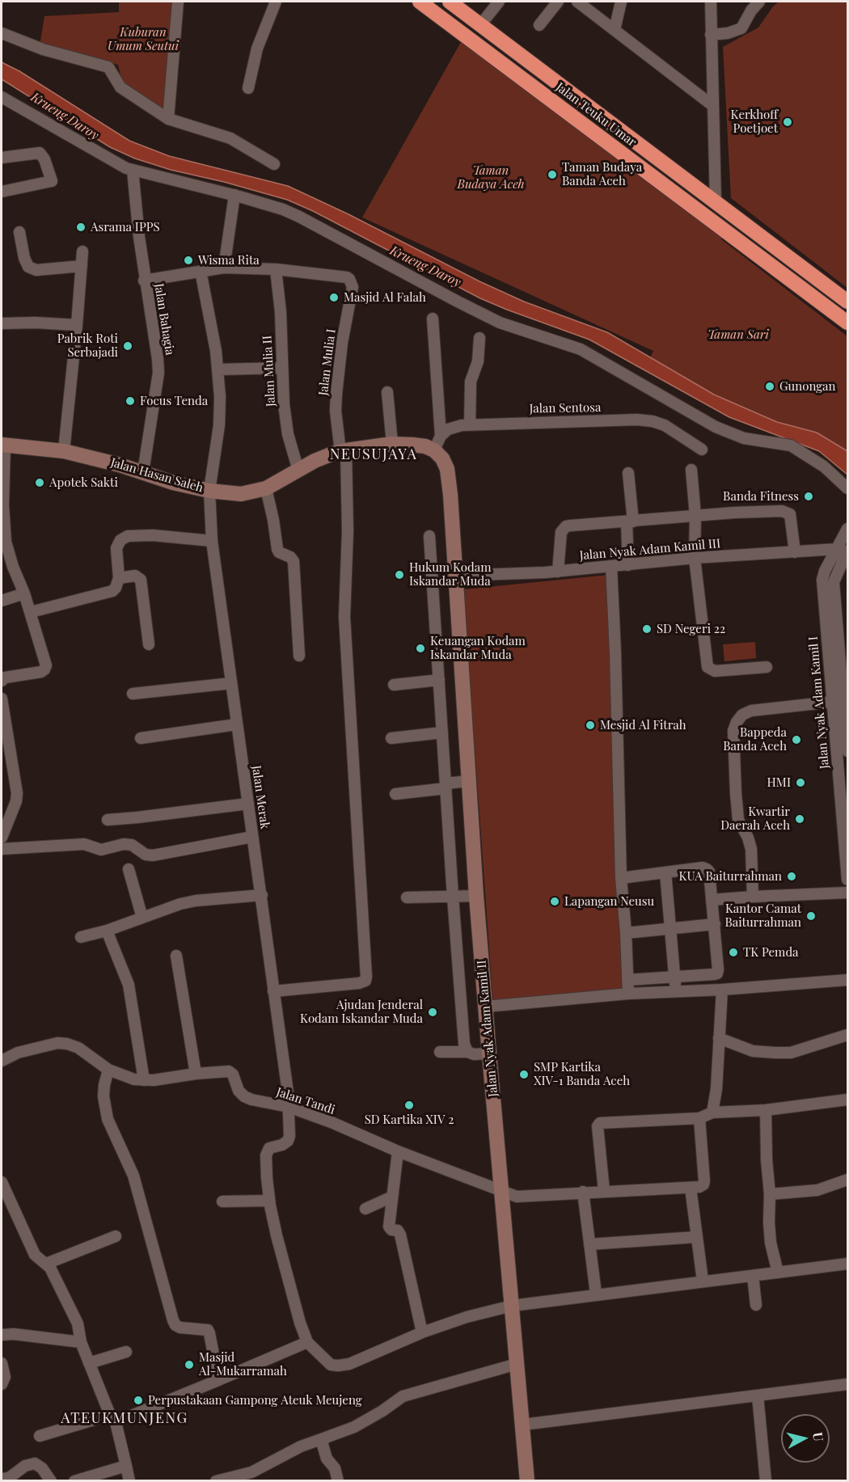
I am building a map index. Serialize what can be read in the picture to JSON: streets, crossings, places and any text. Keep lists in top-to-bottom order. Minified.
{"streets":{"highway":["Jalan Teuku Umar"],"street":["Jalan Bahagia","Jalan Mulia I","Jalan Mulia II","Jalan Sentosa","Jalan Hasan Saleh","Jalan Nyak Adam Kamil III","Jalan Nyak Adam Kamil I","Jalan Merak","Jalan Nyak Adam Kamil II","Jalan Tandi"]},"crossings":[["Jalan Bahagia","Jalan Hasan Saleh"],["Jalan Mulia I","Jalan Mulia II"],["Jalan Mulia I","Jalan Hasan Saleh"],["Jalan Mulia I","Jalan Merak"],["Jalan Mulia II","Jalan Hasan Saleh"],["Jalan Hasan Saleh","Jalan Merak"],["Jalan Nyak Adam Kamil III","Jalan Nyak Adam Kamil I"],["Jalan Nyak Adam Kamil III","Jalan Nyak Adam Kamil II"],["Jalan Merak","Jalan Tandi"],["Jalan Nyak Adam Kamil II","Jalan Tandi"]],"districts":["NEUSUJAYA","ATEUKMUNJENG"],"water":["Krueng Daroy"],"parks":["Kuburan Umum Seutui","Taman Budaya Aceh","Taman Sari"],"places":["Kerkhoff Poetjoet","Taman Budaya Banda Aceh","Asrama IPPS","Wisma Rita","Masjid Al Falah","Pabrik Roti Serbajadi","Gunongan","Focus Tenda","Apotek Sakti","Banda Fitness","Hukum Kodam Iskandar Muda","SD Negeri 22","Keuangan Kodam Iskandar Muda","Mesjid Al Fitrah","Bappeda Banda Aceh","HMI","Kwartir Daerah Aceh","KUA Baiturrahman","Lapangan Neusu","Kantor Camat Baiturrahman","TK Pemda","Ajudan Jenderal Kodam Iskandar Muda","SMP Kartika XIV-1 Banda Aceh","SD Kartika XIV 2","Masjid Al-Mukarramah","Perpustakaan Gampong Ateuk Meujeng"],"north":"right"}
